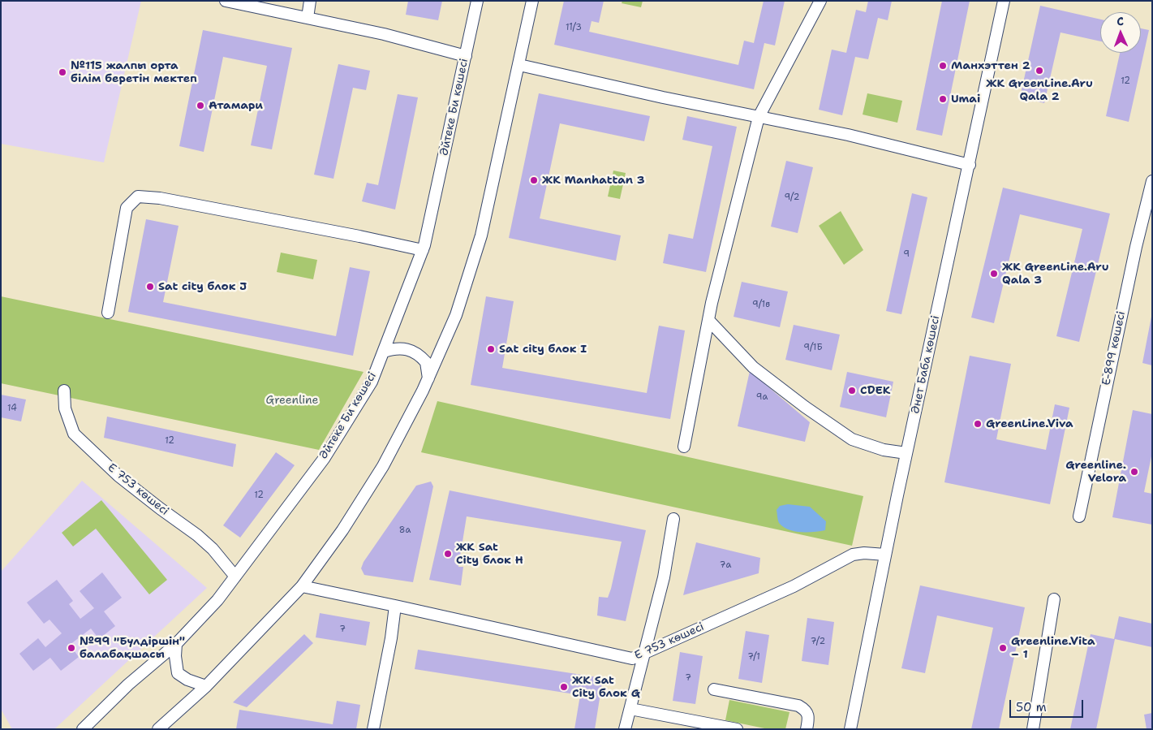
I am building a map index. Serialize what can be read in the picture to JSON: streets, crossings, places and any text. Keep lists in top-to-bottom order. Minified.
{"streets":{"street":["Әйтеке Би көшесі","Е-899 көшесі","Әнет Баба көшесі","Е 753 көшесі"]},"crossings":[["Әйтеке Би көшесі","Е 753 көшесі"],["Әнет Баба көшесі","Е 753 көшесі"]],"parks":["Greenline"],"places":["Манхэттен 2","ЖК GreenLine.Aru Qala 2","№115 жалпы орта білім беретін мектеп","Umai","Атамари","ЖК Manhattan 3","ЖК GreenLine.Aru Qala 3","Sat city блок J","Sat city блок I","CDEK","GreenLine.Viva","Greenline. Velora","ЖК Sat City блок H","№99 \"Бүлдіршін\" балабақшасы","Greenline.Vita – 1","ЖК Sat City блок G"],"house_numbers":["11/3","12","9/2","9","9/1в","9/1Б","9а","14","12","12","8а","7а","7","7/2","7/1","7"],"scale_bar":"50 m","north":"top"}
